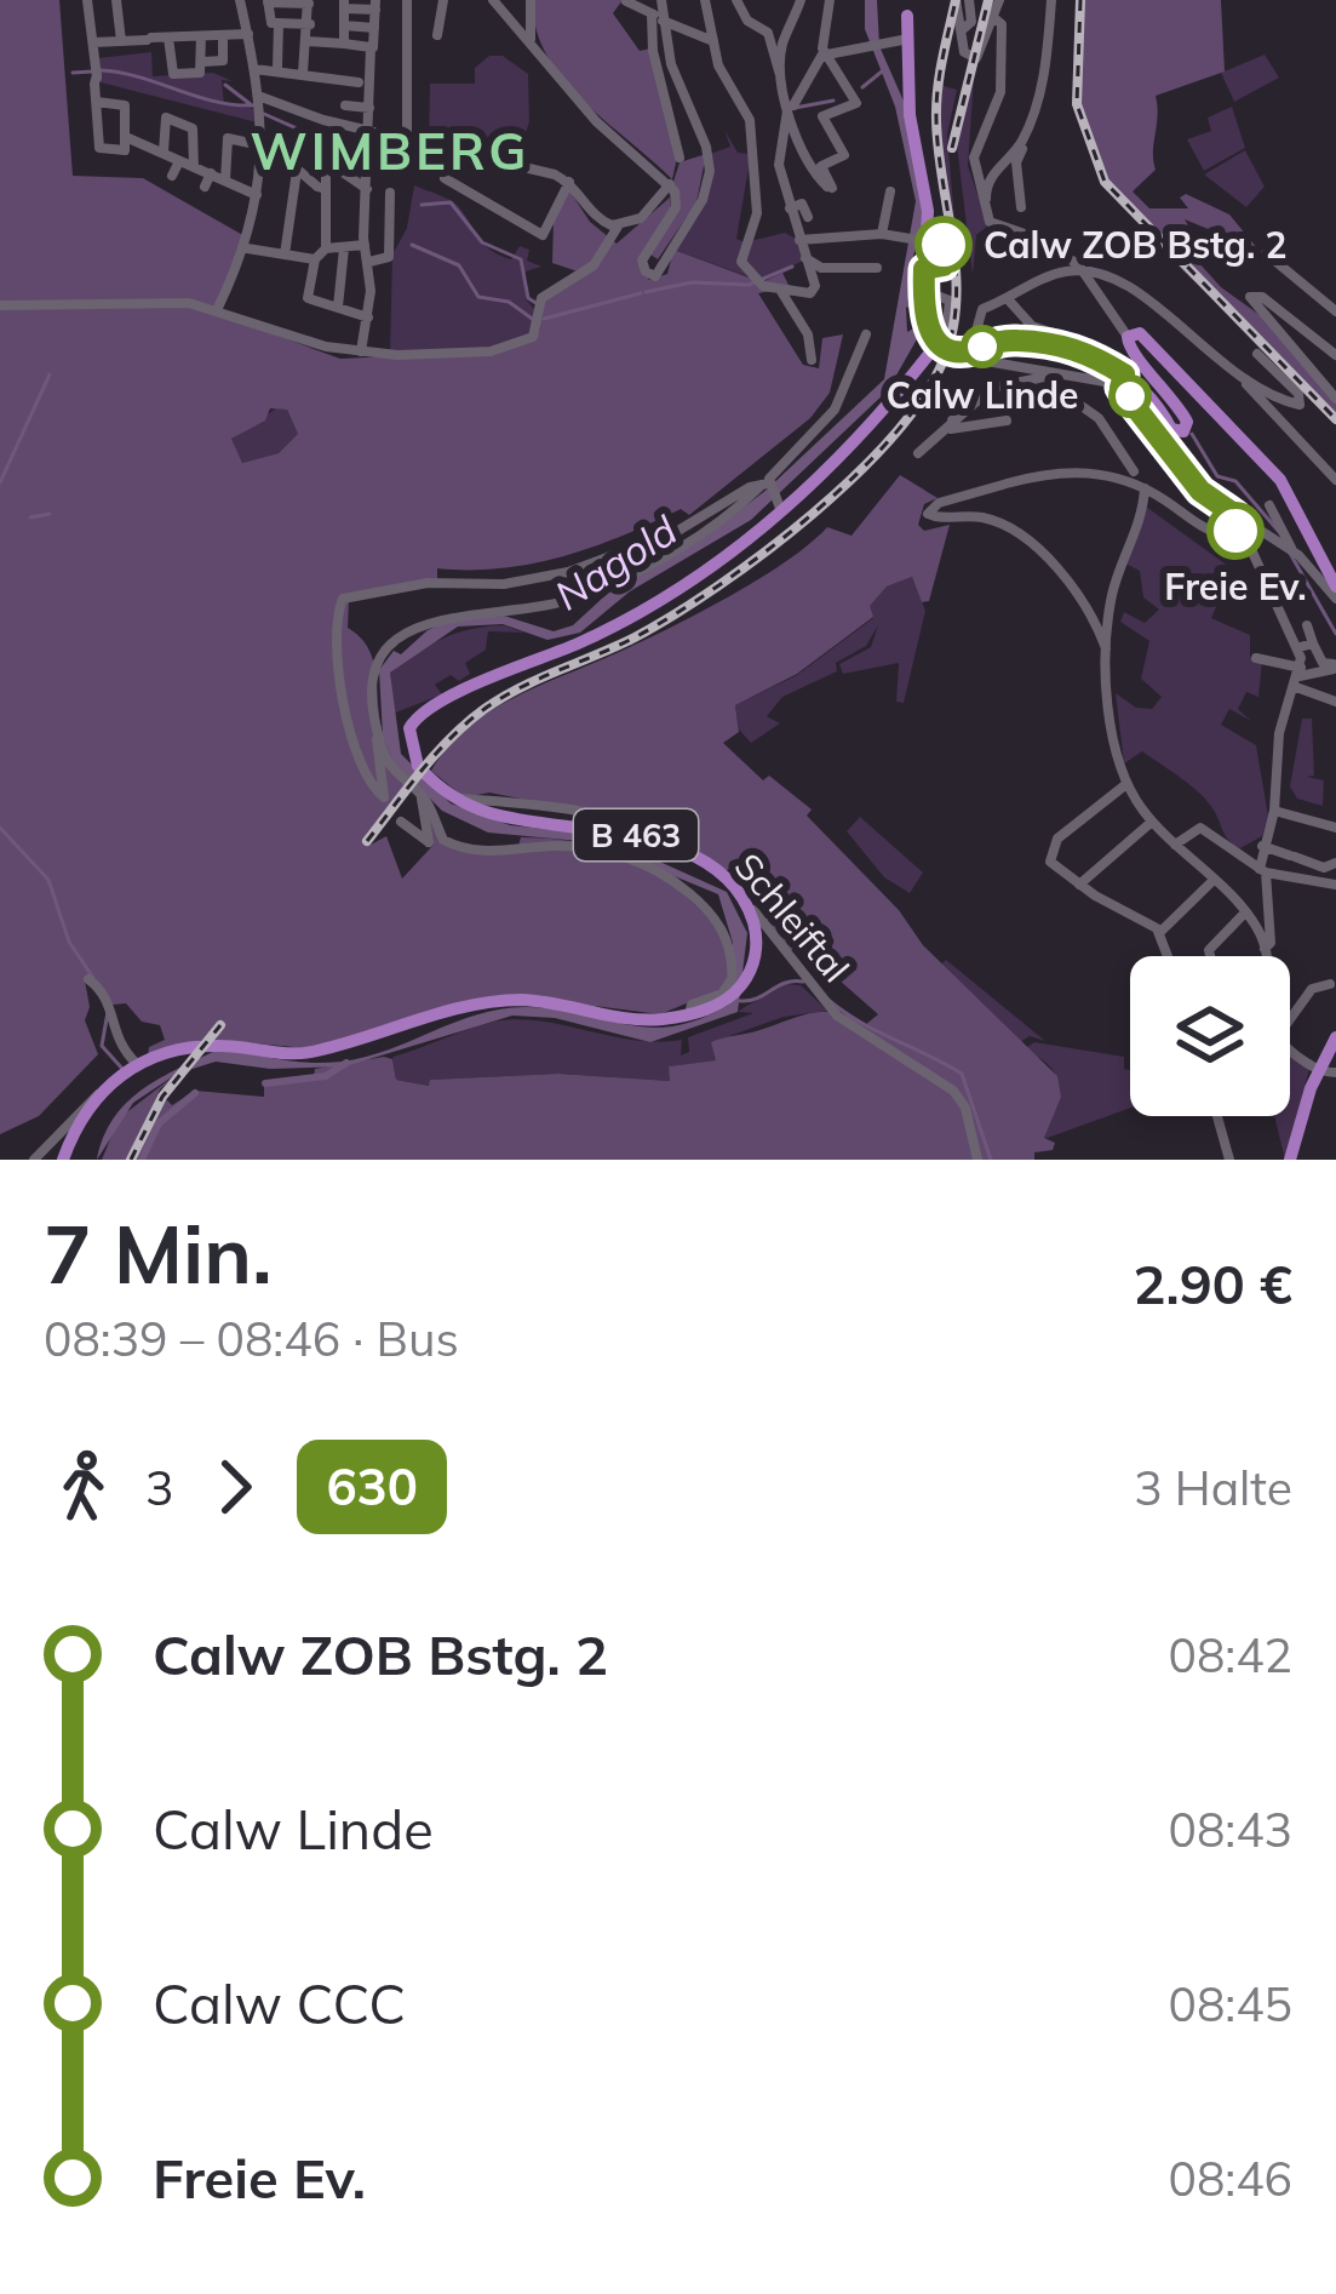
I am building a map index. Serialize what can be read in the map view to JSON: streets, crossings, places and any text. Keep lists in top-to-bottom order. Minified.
{"streets":{"main road":["B 463"],"street":["Schleiftal"]},"crossings":[["B 463","Schleiftal"]],"districts":["WIMBERG"],"water":["Nagold"],"places":["Calw ZOB Bstg. 2","Calw Linde","Freie Ev."],"lines":["bus line 630"],"page":{"heading":["7 Min.","08:39 – 08:46 · Bus","2.90 €"],"legs":["3","630","3 Halte"],"list":[{"name":"Calw ZOB Bstg. 2","value":"08:42"},{"name":"Calw Linde","value":"08:43"},{"name":"Calw CCC","value":"08:45"},{"name":"Freie Ev.","value":"08:46"}]}}
